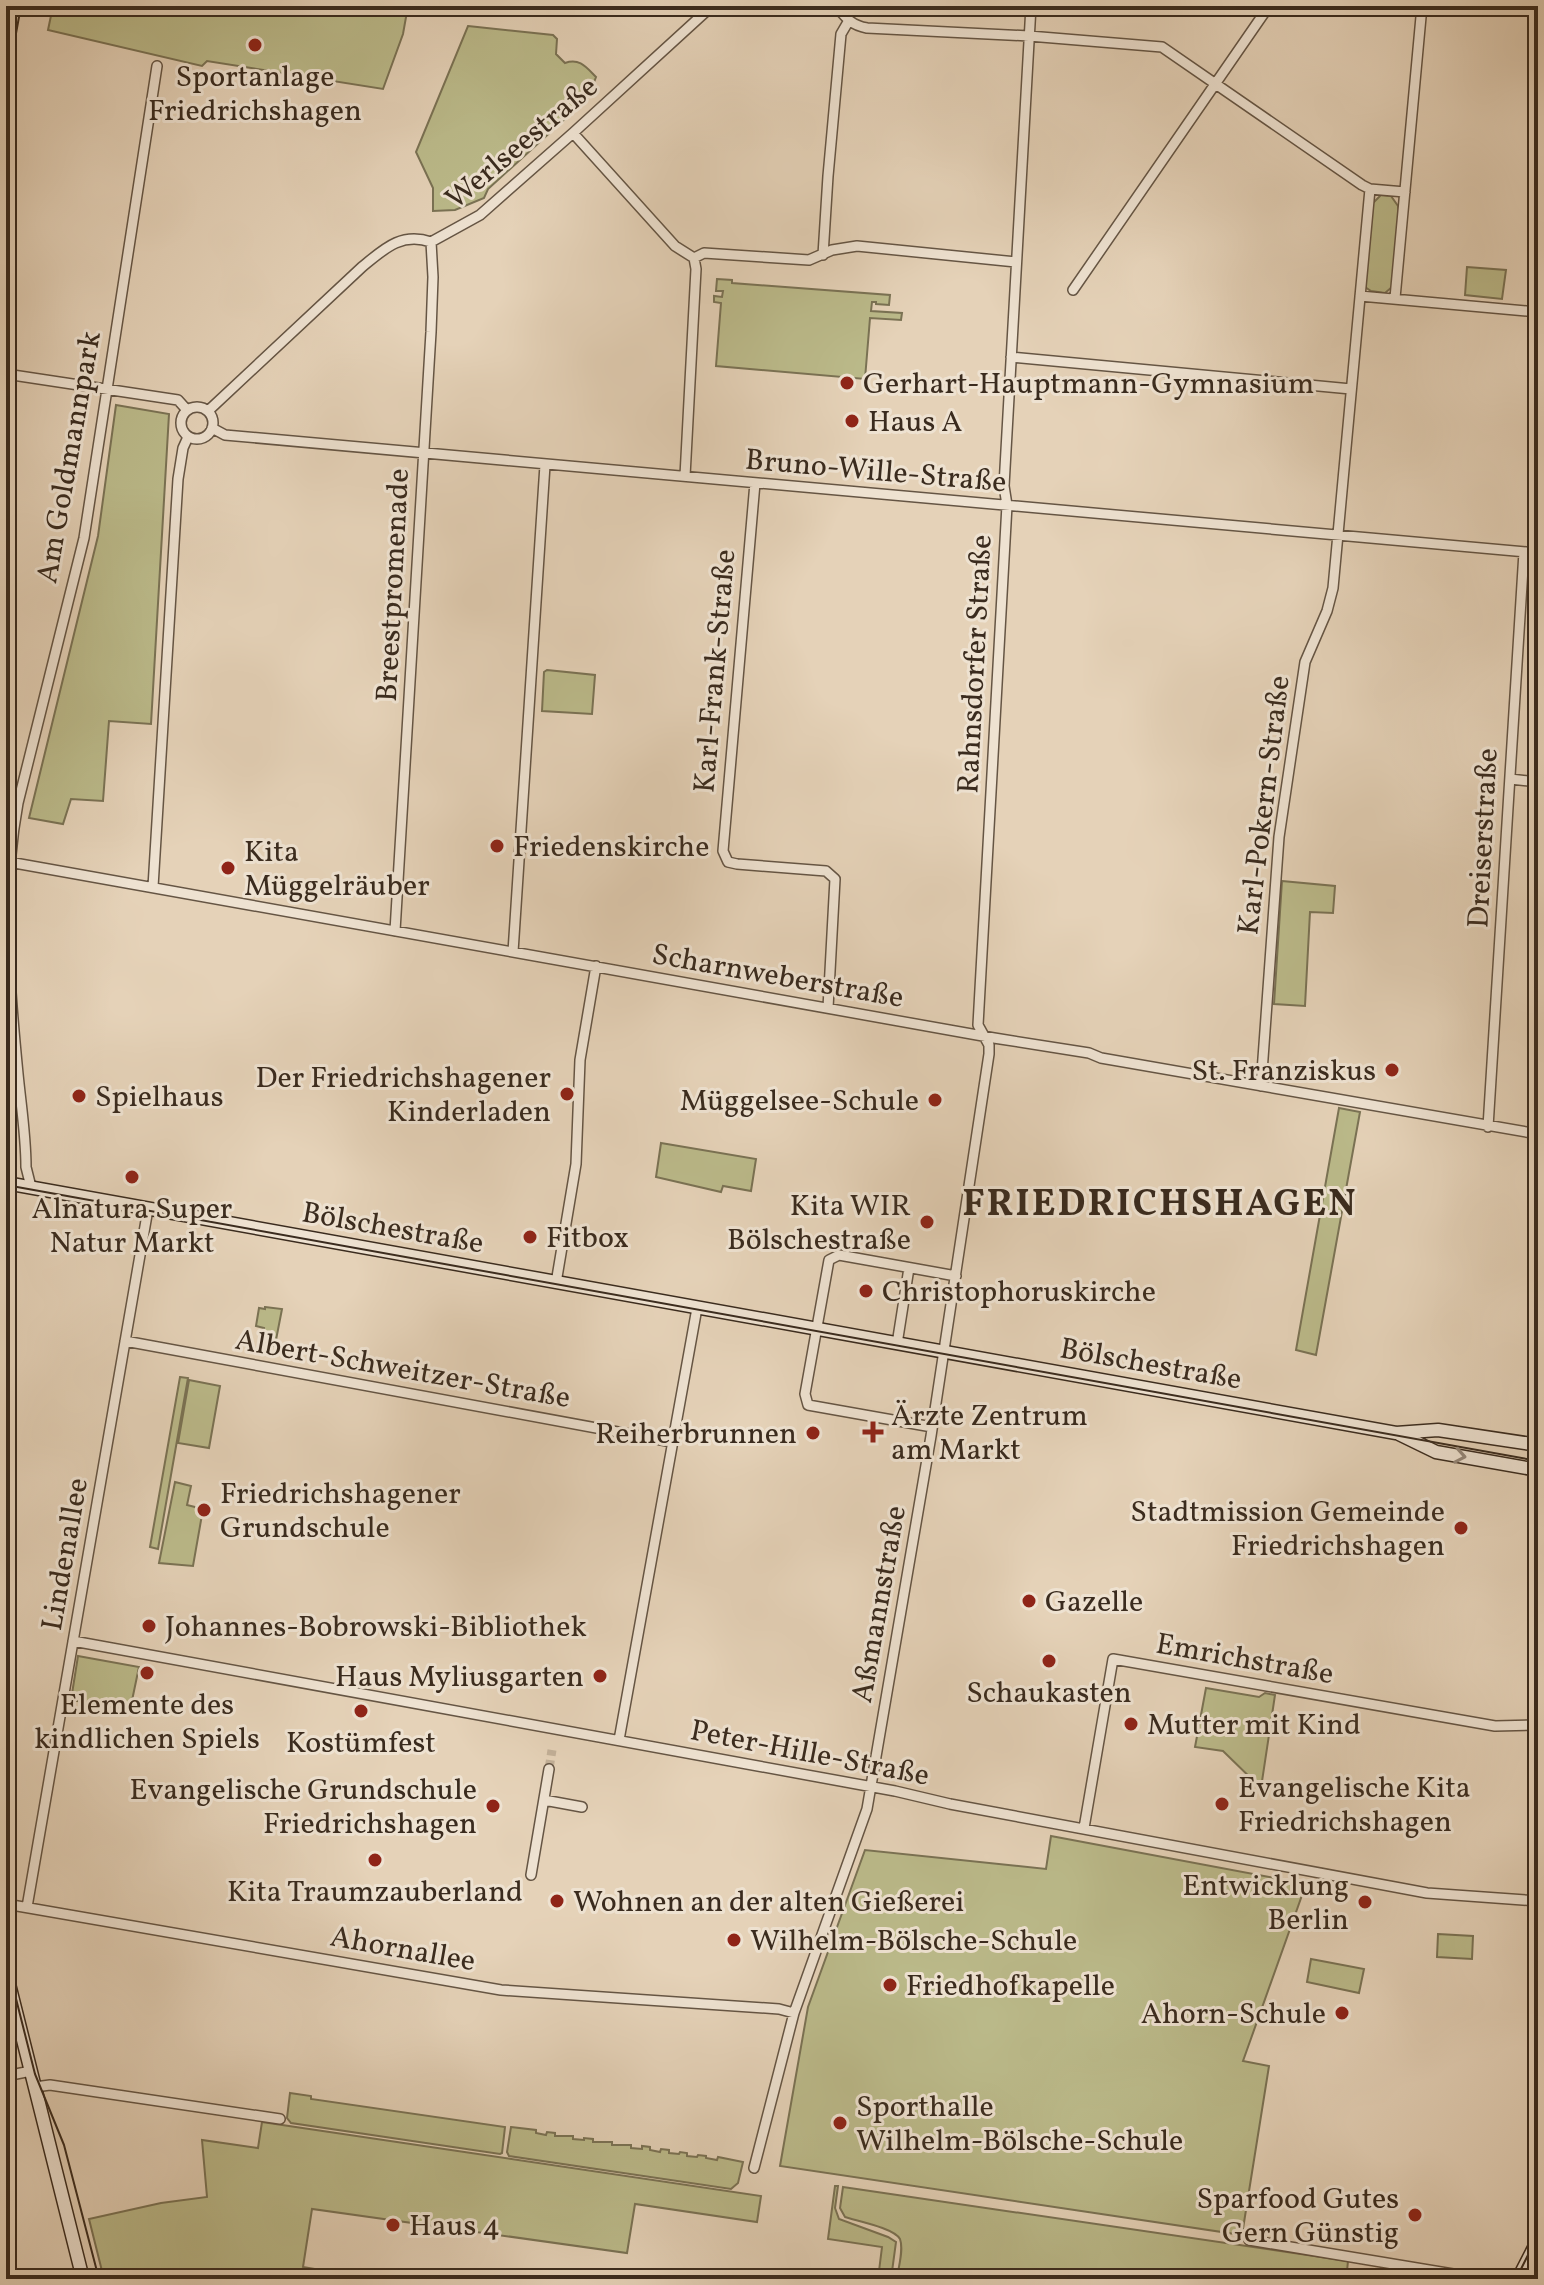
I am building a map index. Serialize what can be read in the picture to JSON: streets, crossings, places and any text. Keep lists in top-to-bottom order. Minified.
{"streets":{"street":["Werlseestraße","Am Goldmannpark","Bruno-Wille-Straße","Breestpromenade","Rahnsdorfer Straße","Karl-Frank-Straße","Karl-Pokern-Straße","Dreiserstraße","Scharnweberstraße","Bölschestraße","Albert-Schweitzer-Straße","Lindenallee","Aßmannstraße","Emrichstraße","Peter-Hille-Straße","Ahornallee"]},"crossings":[["Werlseestraße","Bruno-Wille-Straße"],["Werlseestraße","Breestpromenade"],["Am Goldmannpark","Scharnweberstraße"],["Am Goldmannpark","Bölschestraße"],["Bruno-Wille-Straße","Breestpromenade"],["Bruno-Wille-Straße","Rahnsdorfer Straße"],["Bruno-Wille-Straße","Karl-Frank-Straße"],["Bruno-Wille-Straße","Karl-Pokern-Straße"],["Bruno-Wille-Straße","Dreiserstraße"],["Breestpromenade","Scharnweberstraße"],["Rahnsdorfer Straße","Scharnweberstraße"],["Rahnsdorfer Straße","Aßmannstraße"],["Karl-Frank-Straße","Scharnweberstraße"],["Karl-Pokern-Straße","Scharnweberstraße"],["Dreiserstraße","Scharnweberstraße"],["Scharnweberstraße","Aßmannstraße"],["Bölschestraße","Lindenallee"],["Bölschestraße","Aßmannstraße"],["Albert-Schweitzer-Straße","Lindenallee"],["Lindenallee","Peter-Hille-Straße"],["Lindenallee","Ahornallee"],["Aßmannstraße","Peter-Hille-Straße"],["Aßmannstraße","Ahornallee"],["Emrichstraße","Peter-Hille-Straße"]],"districts":["FRIEDRICHSHAGEN"],"places":{"other":["Sportanlage Friedrichshagen","Gerhart-Hauptmann-Gymnasium","Haus A","Friedenskirche","Kita Müggelräuber","St. Franziskus","Der Friedrichshagener Kinderladen","Spielhaus","Müggelsee-Schule","Alnatura Super Natur Markt","Kita WIR Bölschestraße","Fitbox","Christophoruskirche","Reiherbrunnen","Friedrichshagener Grundschule","Stadtmission Gemeinde Friedrichshagen","Gazelle","Johannes-Bobrowski-Bibliothek","Schaukasten","Elemente des kindlichen Spiels","Haus Myliusgarten","Kostümfest","Mutter mit Kind","Evangelische Kita Friedrichshagen","Evangelische Grundschule Friedrichshagen","Kita Traumzauberland","Wohnen an der alten Gießerei","Entwicklung Berlin","Wilhelm-Bölsche-Schule","Friedhofkapelle","Ahorn-Schule","Sporthalle Wilhelm-Bölsche-Schule","Sparfood Gutes Gern Günstig","Haus 4"],"health":["Ärzte Zentrum am Markt"]}}
